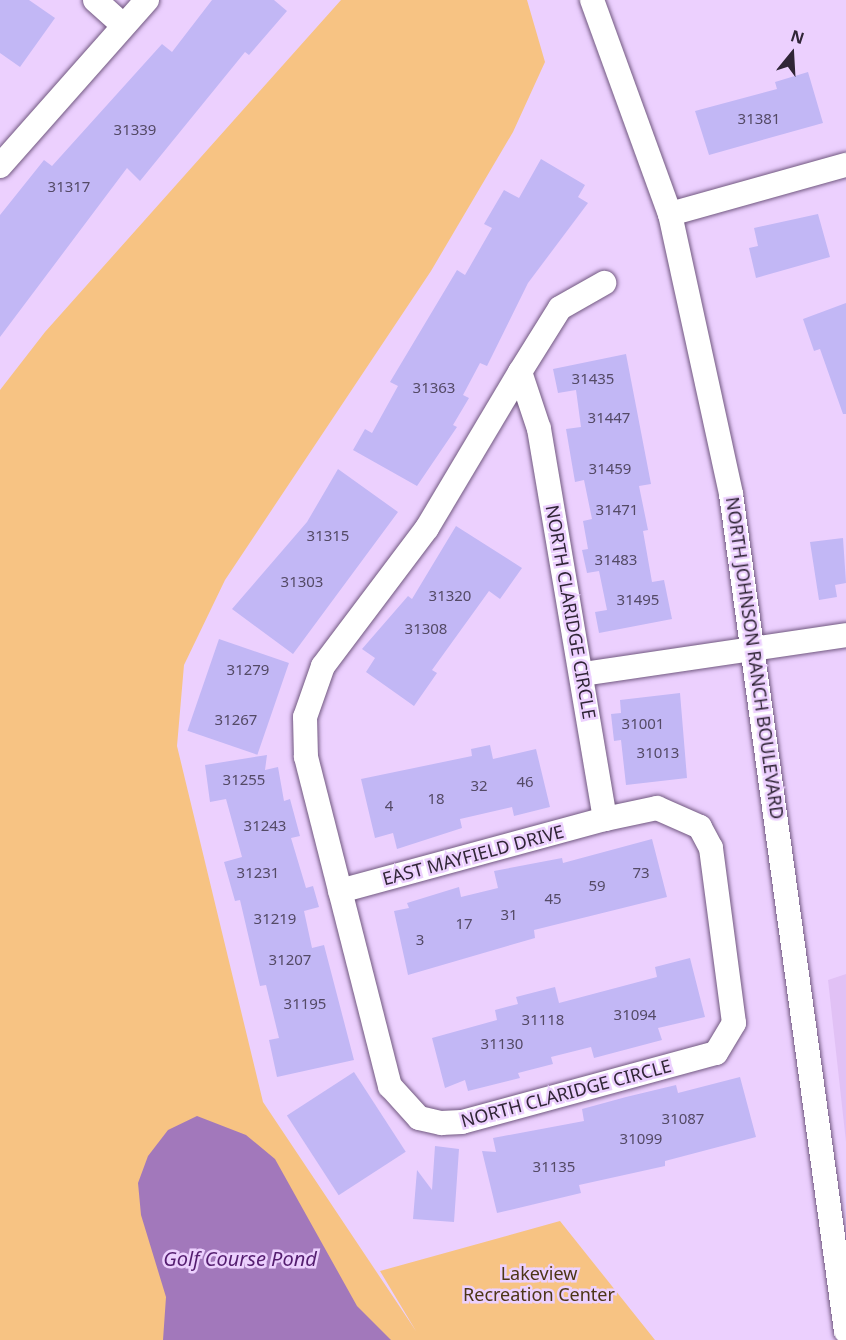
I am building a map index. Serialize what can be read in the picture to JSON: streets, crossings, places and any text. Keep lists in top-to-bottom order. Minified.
{"streets":{"street":["NORTH CLARIDGE CIRCLE","NORTH JOHNSON RANCH BOULEVARD","EAST MAYFIELD DRIVE"]},"crossings":[["NORTH CLARIDGE CIRCLE","EAST MAYFIELD DRIVE"]],"water":["Golf Course Pond"],"parks":["Lakeview Recreation Center"],"house_numbers":["31381","31339","31317","31435","31363","31447","31459","31471","31315","31483","31303","31320","31495","31308","31279","31267","31001","31013","31255","46","32","18","4","31243","31231","73","59","45","31","31219","17","3","31207","31195","31094","31118","31130","31087","31099","31135"],"north":"top"}
